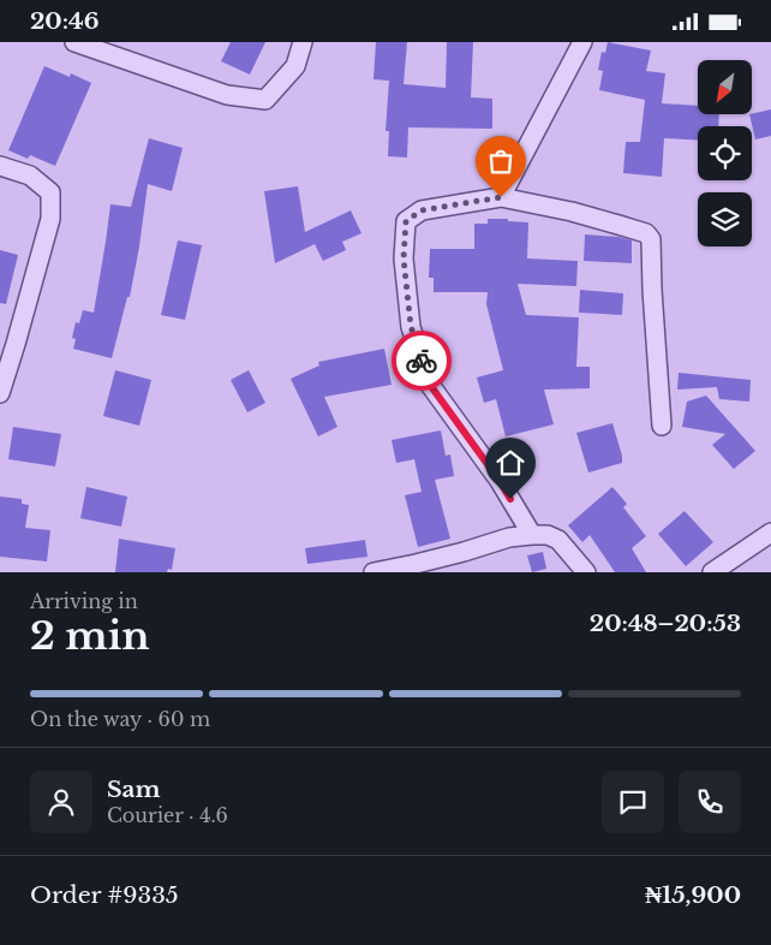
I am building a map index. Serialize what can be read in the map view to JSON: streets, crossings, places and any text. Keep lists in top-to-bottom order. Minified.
{"north":"bottom left","page":{"status":"20:46","heading":["2 min","Arriving in","20:48–20:53"],"panel":["Sam","Courier · 4.6","Order #9335","₦15,900"],"bar":"On the way · 60 m"}}
